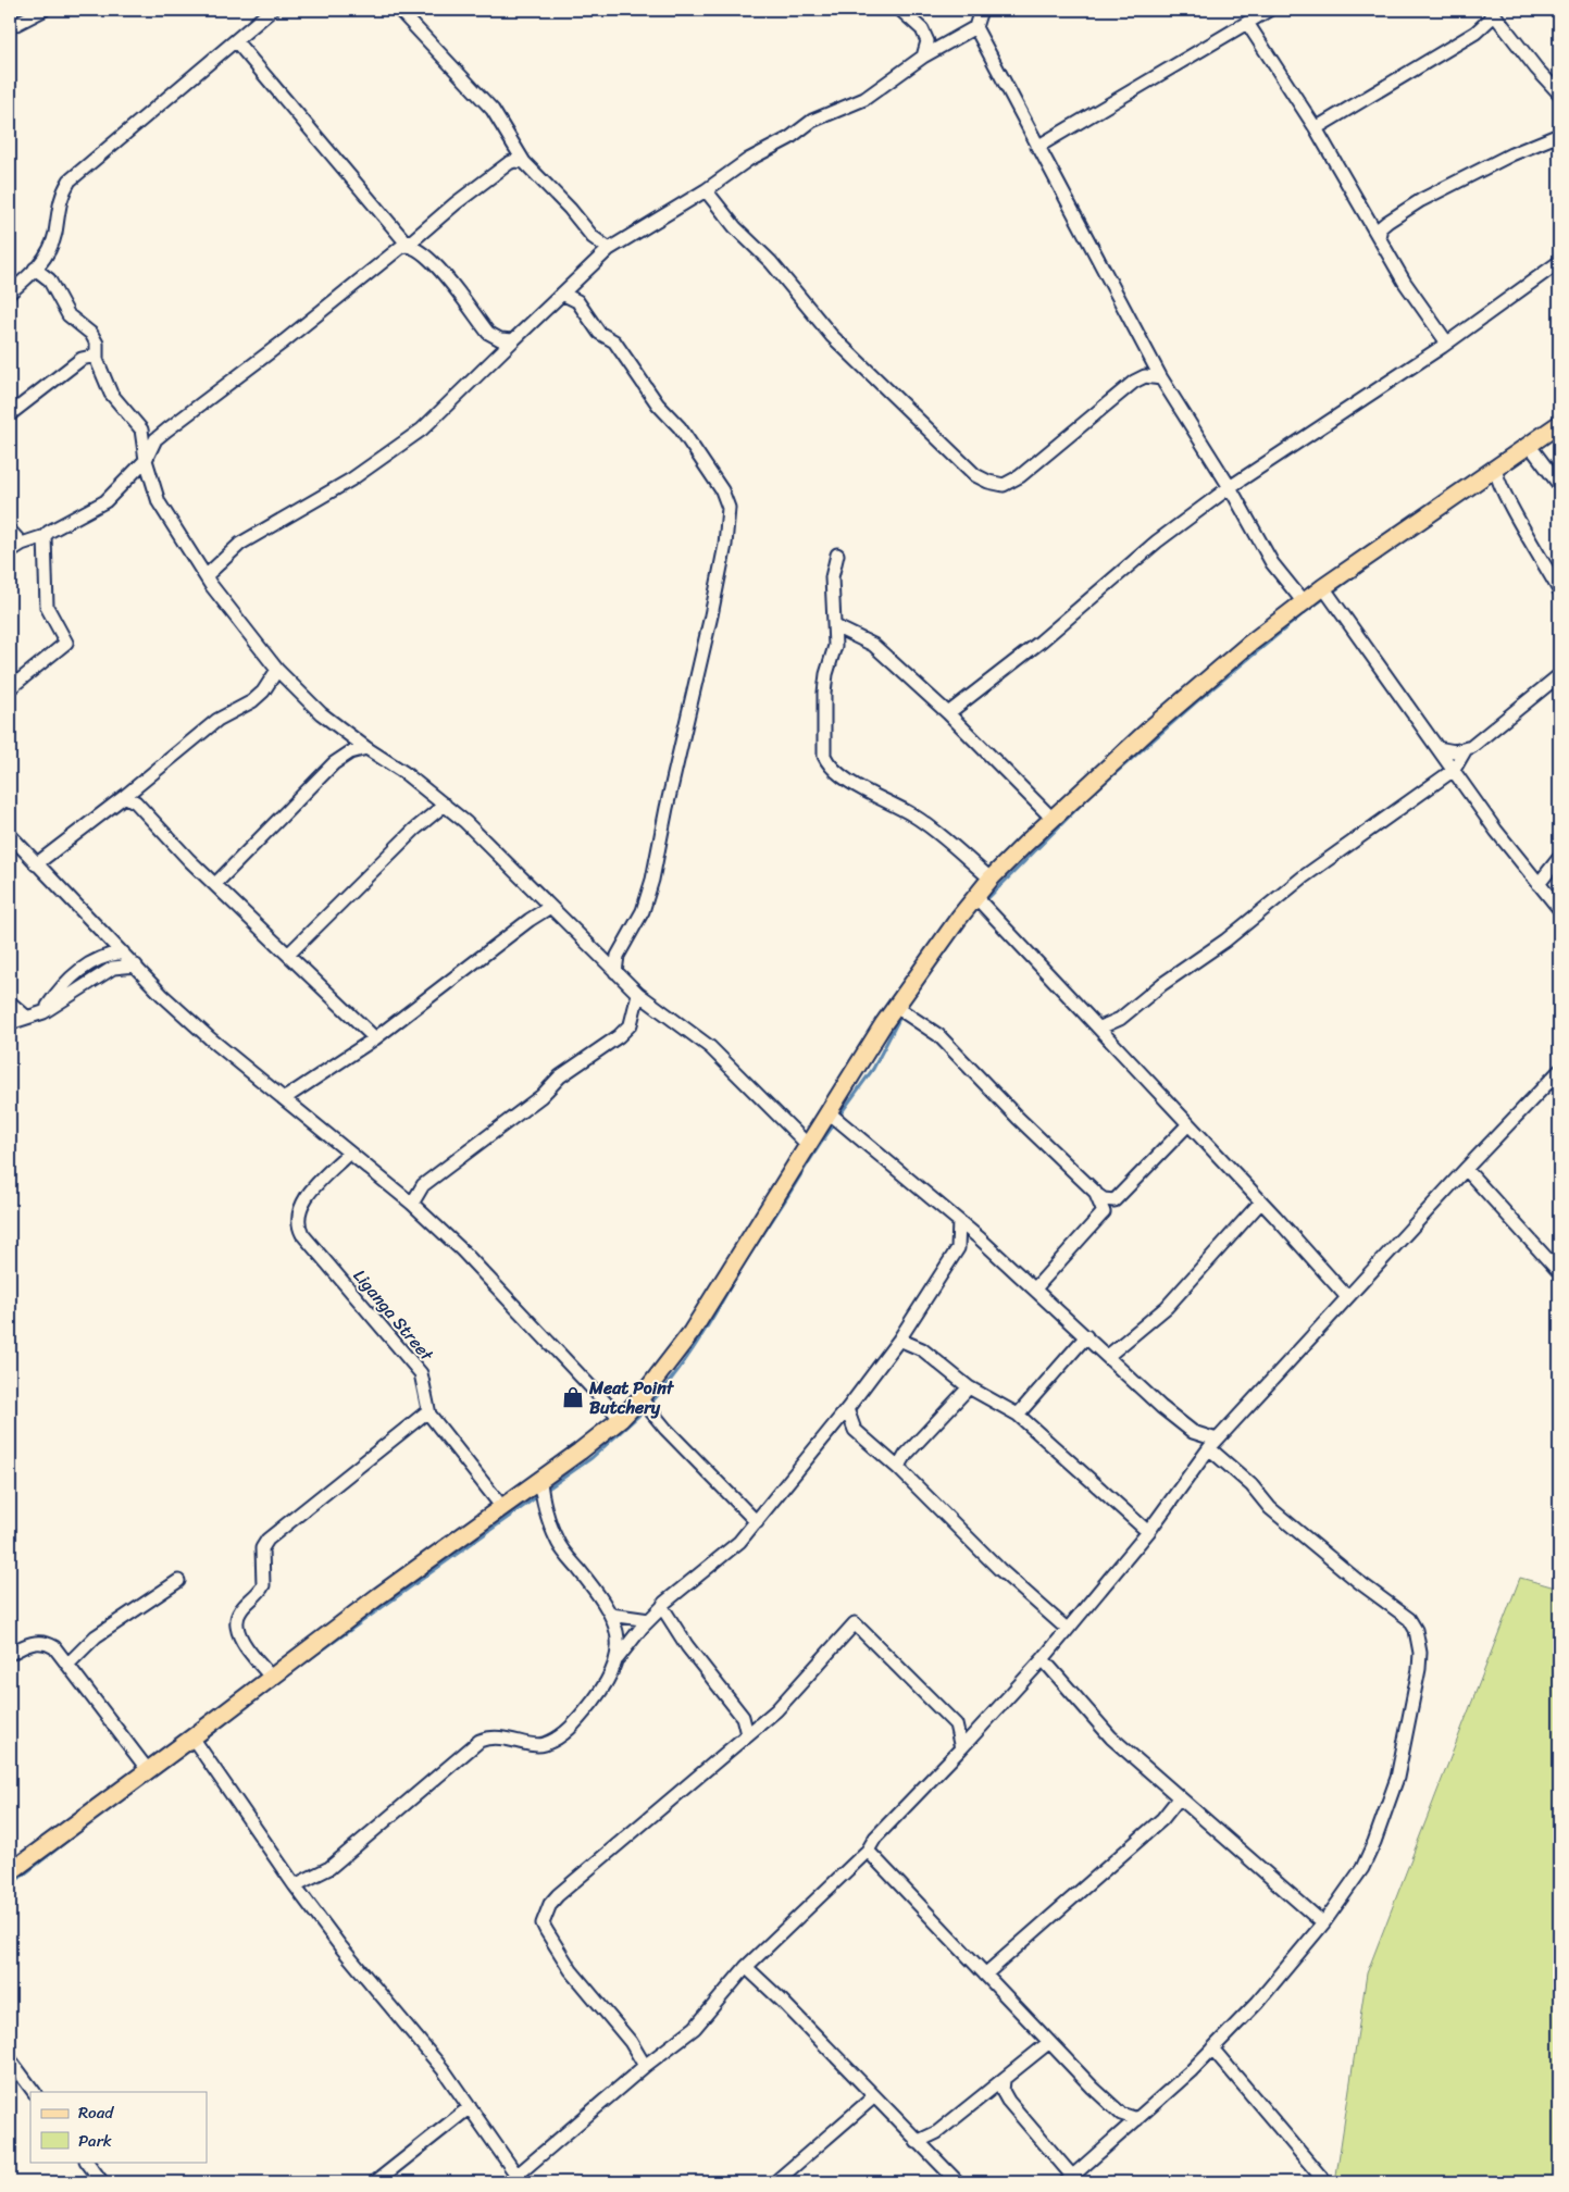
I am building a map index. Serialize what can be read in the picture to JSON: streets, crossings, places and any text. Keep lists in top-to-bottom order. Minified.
{"streets":{"street":["Liganga Street"]},"places":{"shop":["Meat Point Butchery"]},"legend":["Road","Park"]}
